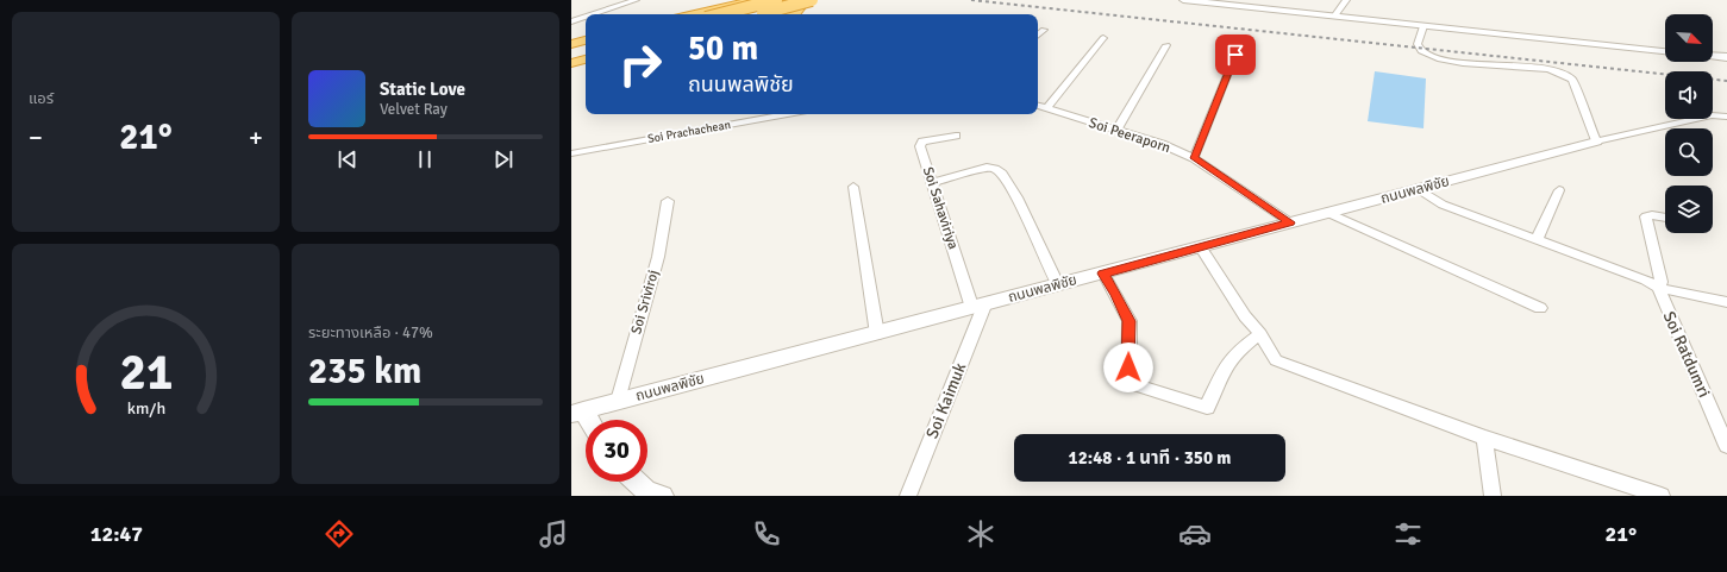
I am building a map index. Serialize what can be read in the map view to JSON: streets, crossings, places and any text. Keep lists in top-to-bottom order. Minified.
{"streets":{"street":["Soi Prachachean","Soi Peeraporn","ถนนพลพิชัย","Soi Sahaviriya","Soi Sriviroj","Soi Ratdumri","Soi Kaimuk"]},"crossings":[["Soi Peeraporn","ถนนพลพิชัย"],["ถนนพลพิชัย","Soi Sahaviriya"],["ถนนพลพิชัย","Soi Sriviroj"],["ถนนพลพิชัย","Soi Kaimuk"],["Soi Sahaviriya","Soi Kaimuk"]],"north":"bottom right","page":{"tile":["แอร์",["ระยะทางเหลือ · 47%","235 km"]],"turn":["50 m","ถนนพลพิชัย"],"song":["Static Love","Velvet Ray"],"heat":["−","21°","+"],"limit":"30","trip":"12:48 · 1 นาที · 350 m","tabs":["12:47","21°"],"gauge":["21","km/h"]}}
